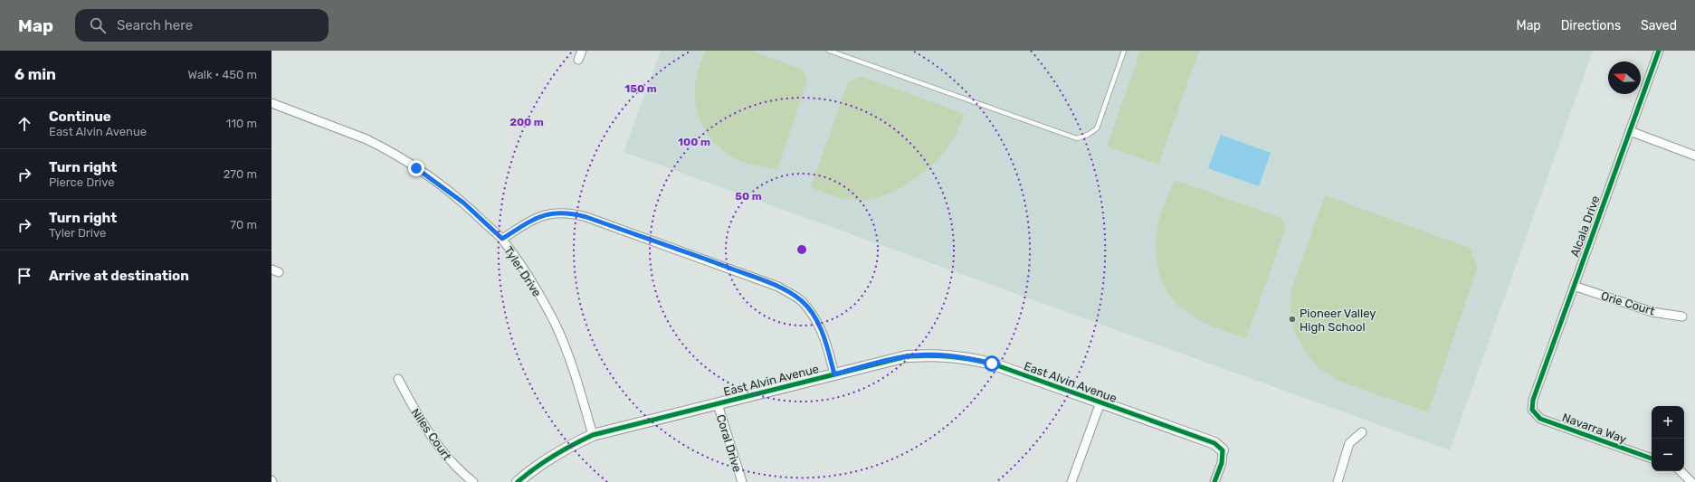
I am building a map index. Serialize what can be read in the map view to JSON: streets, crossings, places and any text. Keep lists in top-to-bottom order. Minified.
{"streets":{"street":["Alcala Drive","Tyler Drive","Orie Court","East Alvin Avenue","Navarra Way","Niles Court","Coral Drive"]},"crossings":[["Alcala Drive","Orie Court"],["Alcala Drive","Navarra Way"],["Tyler Drive","East Alvin Avenue"],["East Alvin Avenue","Coral Drive"]],"places":["Pioneer Valley High School"],"north":"left","page":{"header":"Map","search":"Search here","nav":["Map","Directions","Saved"],"heading":["6 min","Walk · 450 m"],"list":[["Continue","East Alvin Avenue","110 m"],["Turn right","Pierce Drive","270 m"],["Turn right","Tyler Drive","70 m"],"Arrive at destination"],"map_buttons":["+","−"]},"rings":["150 m","200 m","100 m","50 m"]}
